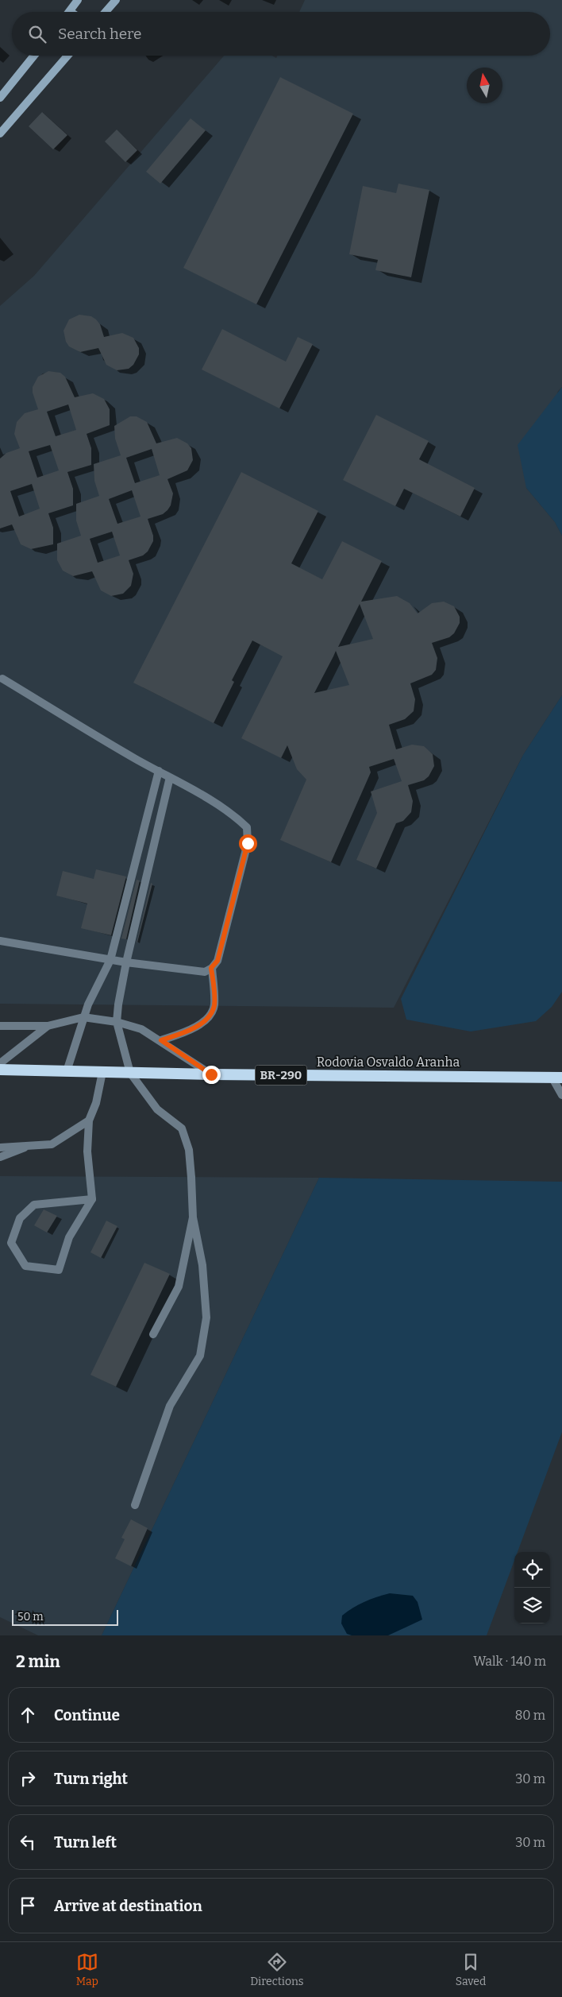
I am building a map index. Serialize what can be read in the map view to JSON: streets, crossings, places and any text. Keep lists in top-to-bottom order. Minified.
{"streets":{"highway":["Rodovia Osvaldo Aranha","BR-290"]},"scale_bar":"50 m","north":"top","page":{"search":"Search here","scale":"50 m","heading":["2 min","Walk · 140 m"],"list":[["Continue","80 m"],["Turn right","30 m"],["Turn left","30 m"],"Arrive at destination"],"nav":["Map","Directions","Saved"]}}
